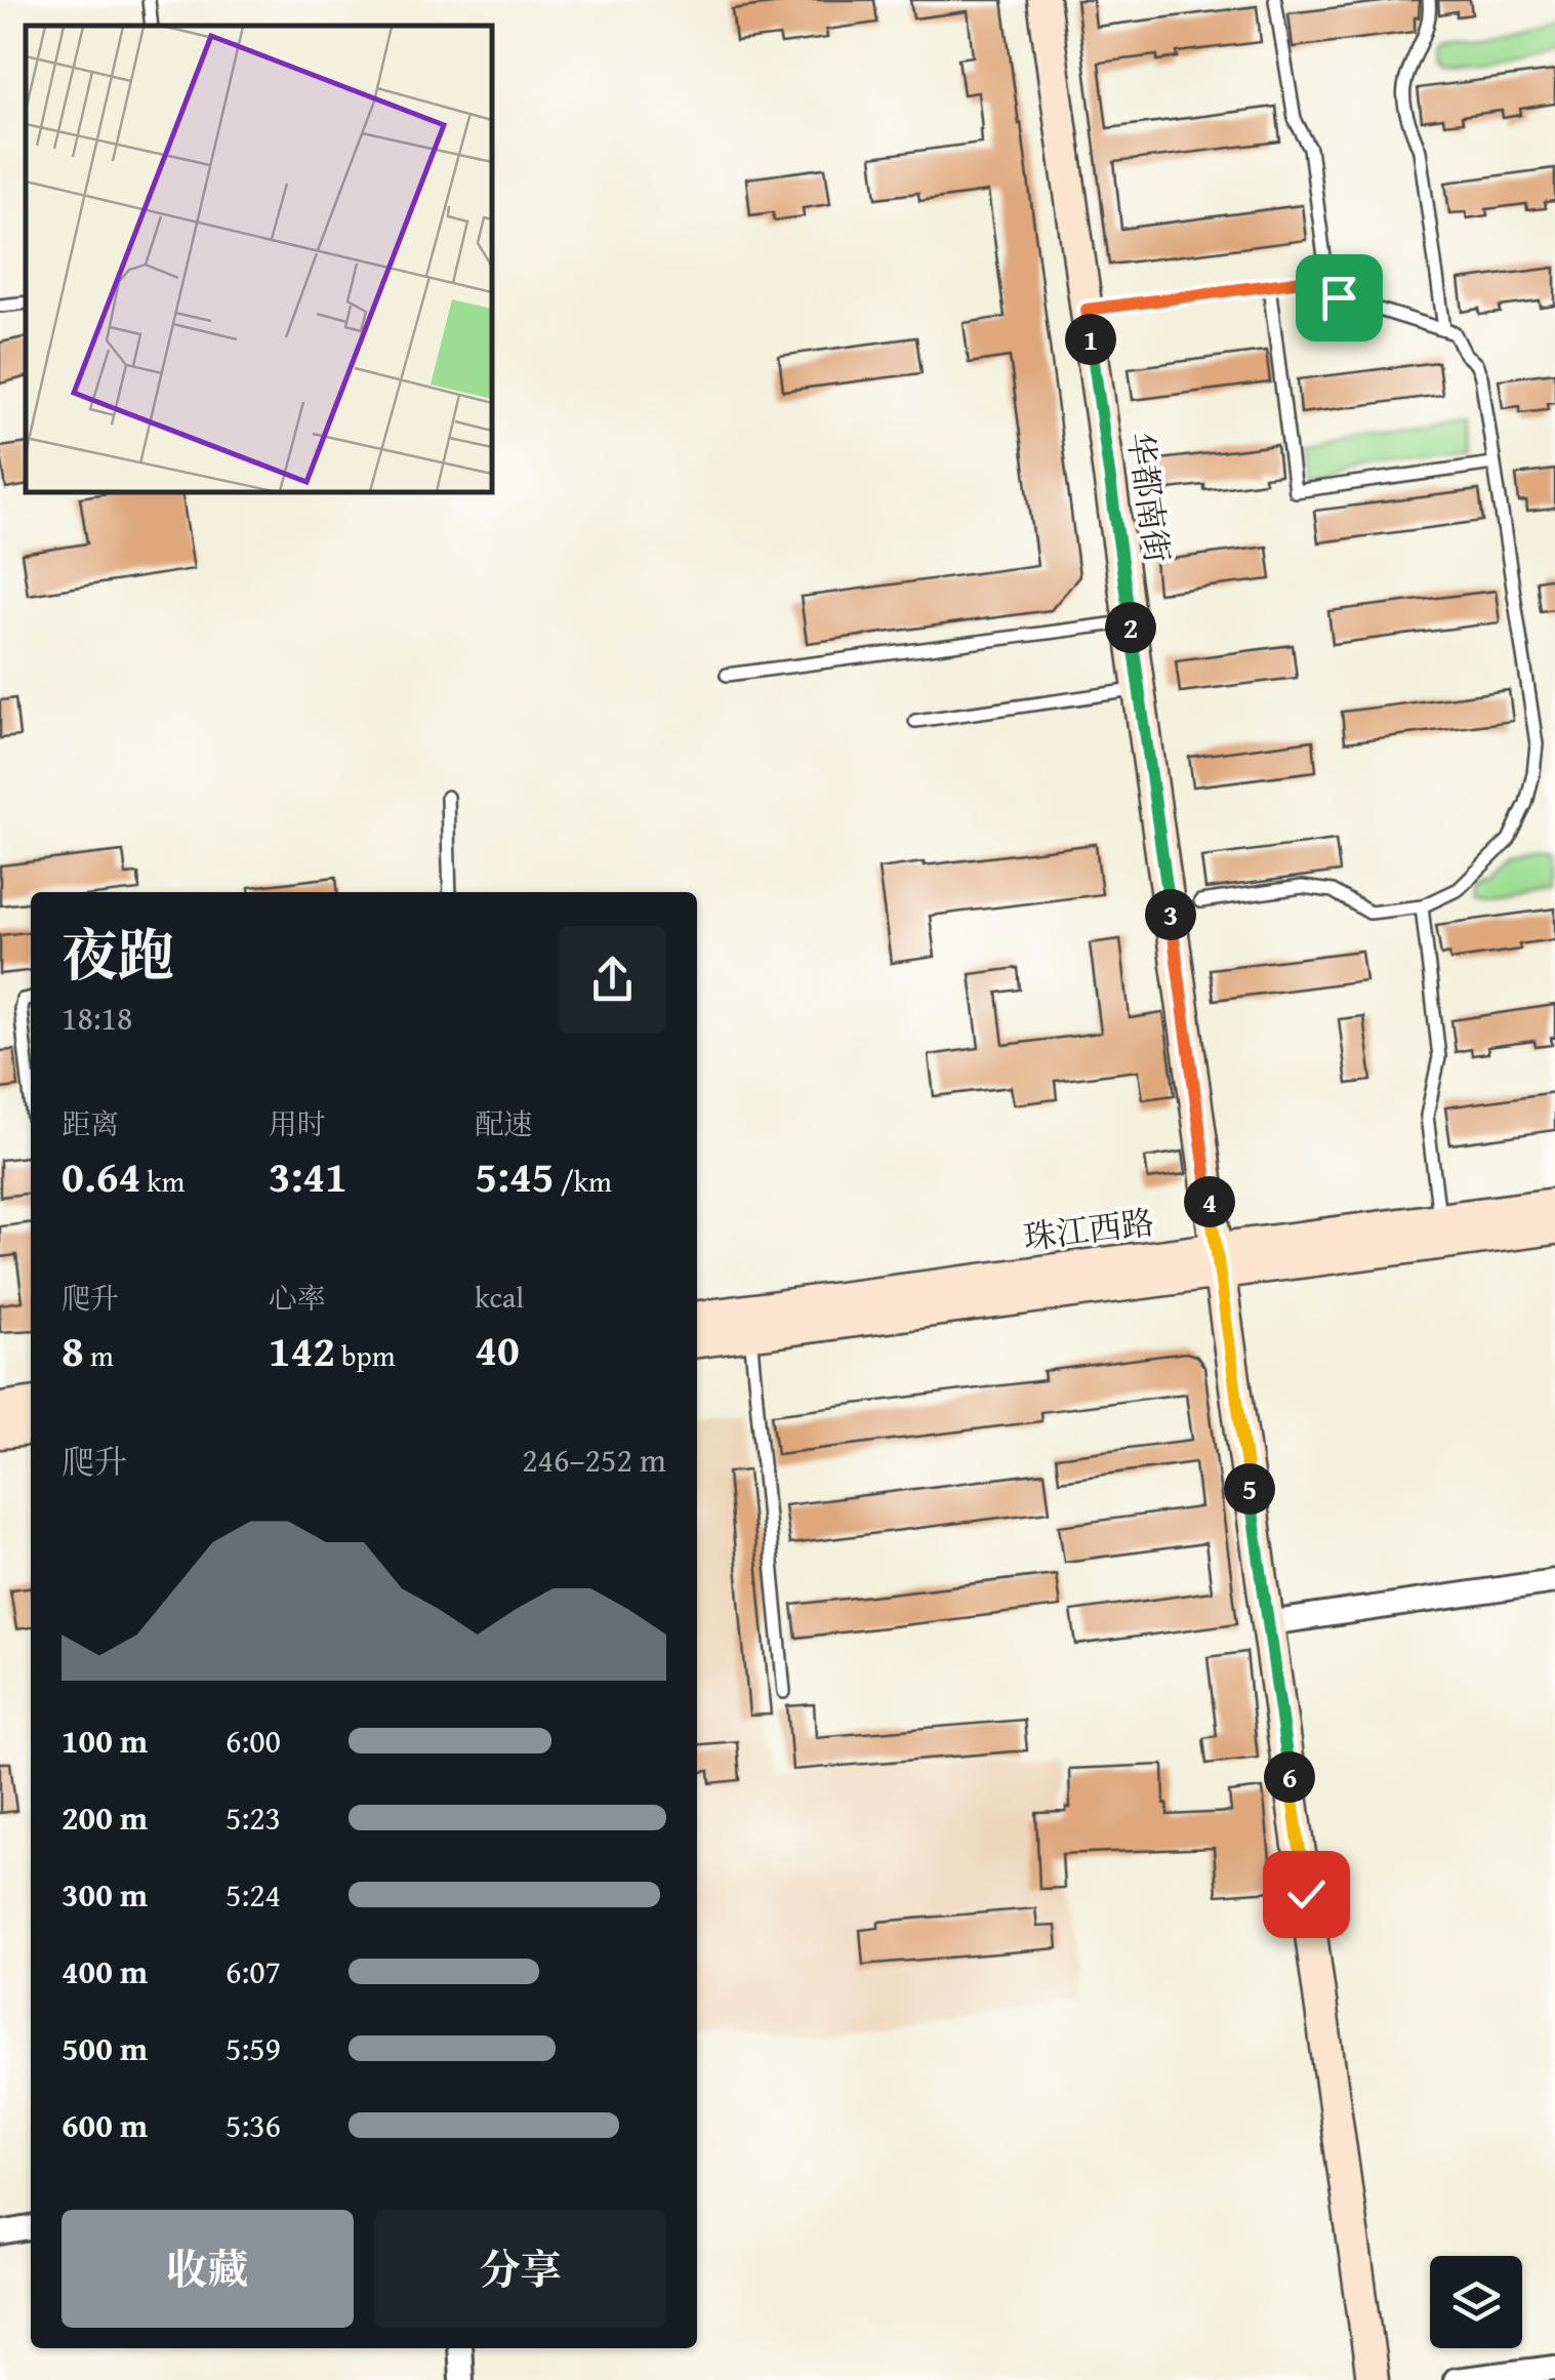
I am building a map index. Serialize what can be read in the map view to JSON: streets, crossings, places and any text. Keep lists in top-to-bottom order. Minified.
{"streets":{"street":["华都南街","珠江西路"]},"crossings":[["华都南街","珠江西路"]],"page":{"pins":["1","2","3","4","5","6"],"heading":["夜跑","18:18"],"stats":[["距离","0.64 km"],["用时","3:41"],["配速","5:45 /km"],["爬升","8 m"],["心率","142 bpm"],["kcal","40"]],"chart":["爬升","246–252 m"],"list":[{"name":"100 m","note":"6:00"},{"name":"200 m","note":"5:23"},{"name":"300 m","note":"5:24"},{"name":"400 m","note":"6:07"},{"name":"500 m","note":"5:59"},{"name":"600 m","note":"5:36"}],"buttons":["收藏","分享"]}}
